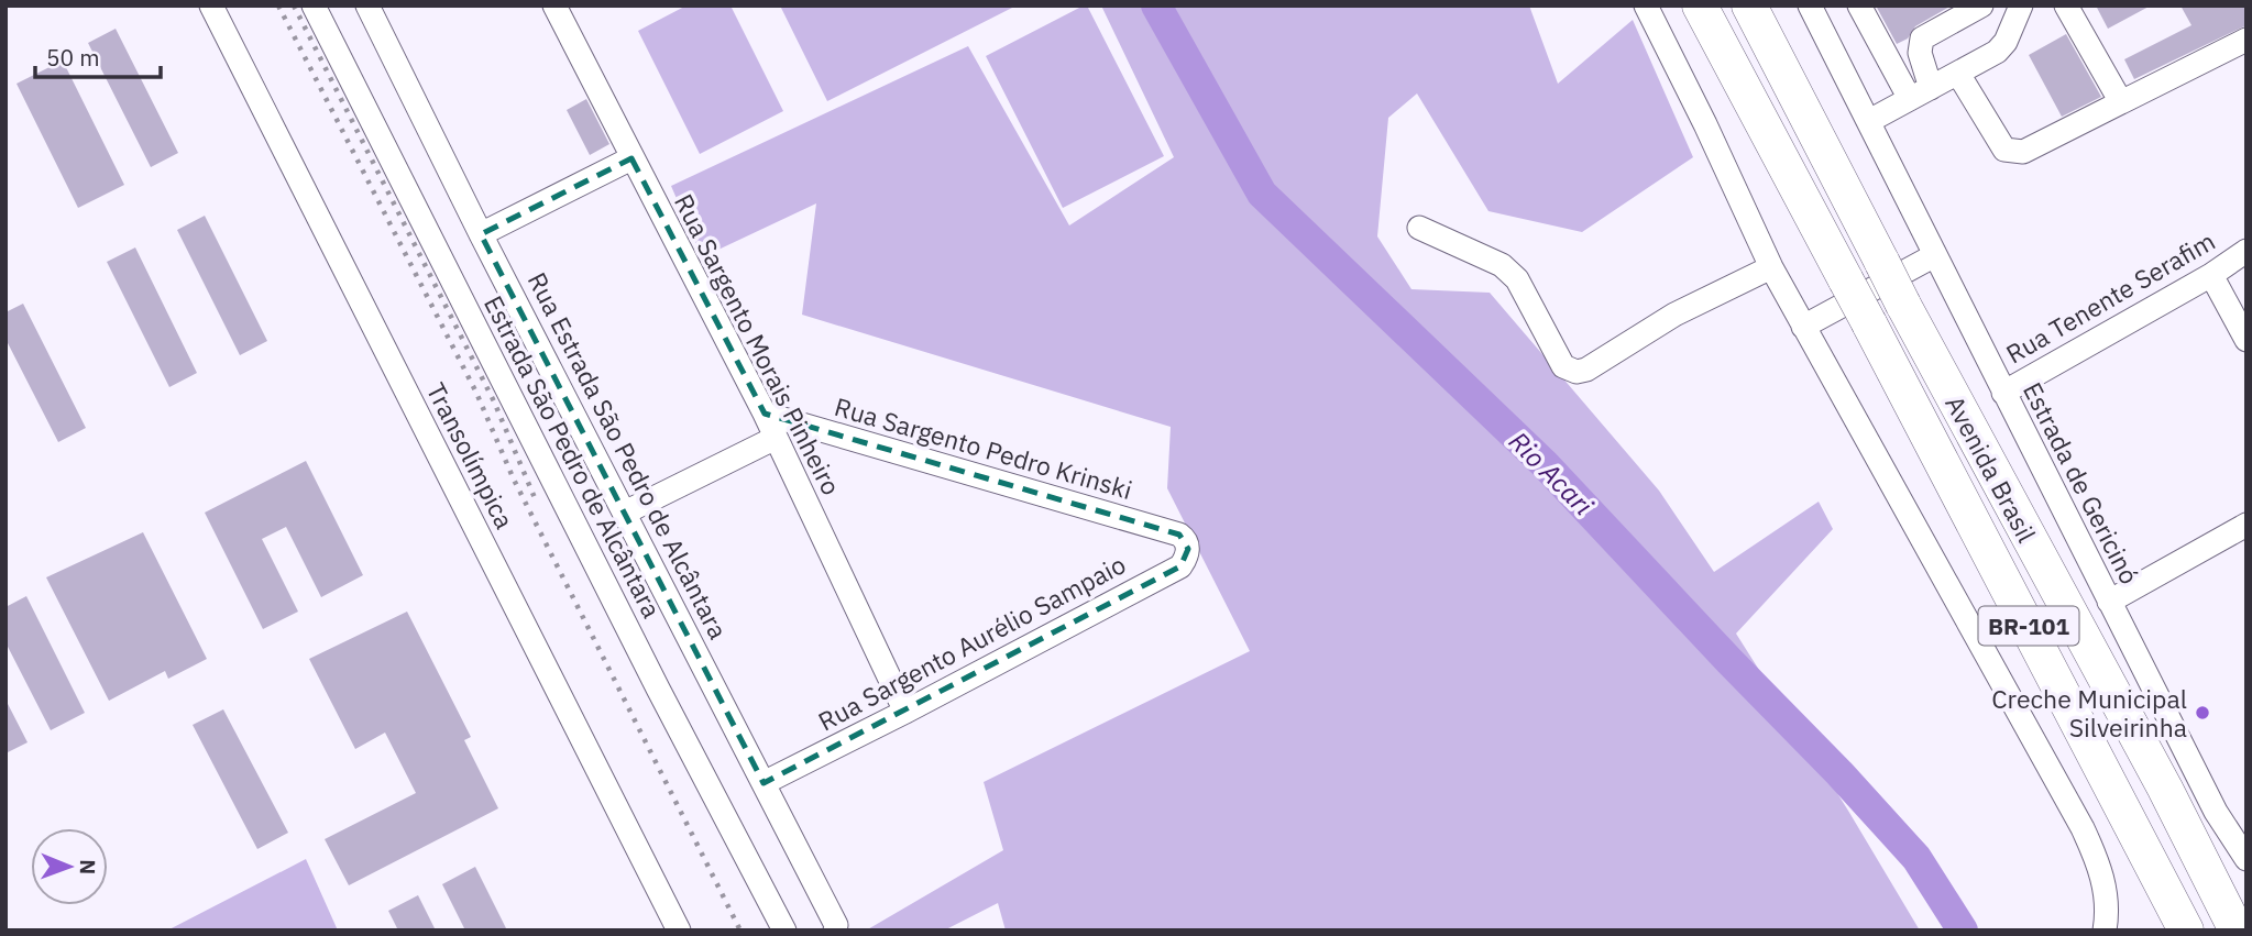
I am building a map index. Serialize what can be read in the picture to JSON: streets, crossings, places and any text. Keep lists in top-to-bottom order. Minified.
{"streets":{"highway":["Avenida Brasil","BR-101"],"street":["Rua Tenente Serafim","Rua Sargento Morais Pinheiro","Rua Sargento Pedro Krinski","Transolímpica","Rua Estrada São Pedro de Alcântara","Estrada São Pedro de Alcântara","Estrada de Gericinó","Rua Sargento Aurélio Sampaio"]},"crossings":[["Rua Tenente Serafim","Estrada de Gericinó"],["Rua Sargento Morais Pinheiro","Rua Sargento Pedro Krinski"],["Rua Sargento Morais Pinheiro","Rua Sargento Aurélio Sampaio"],["Rua Sargento Pedro Krinski","Rua Sargento Aurélio Sampaio"],["Rua Estrada São Pedro de Alcântara","Rua Sargento Aurélio Sampaio"]],"water":["Rio Acari"],"places":["Creche Municipal Silveirinha"],"scale_bar":"50 m","north":"right"}
